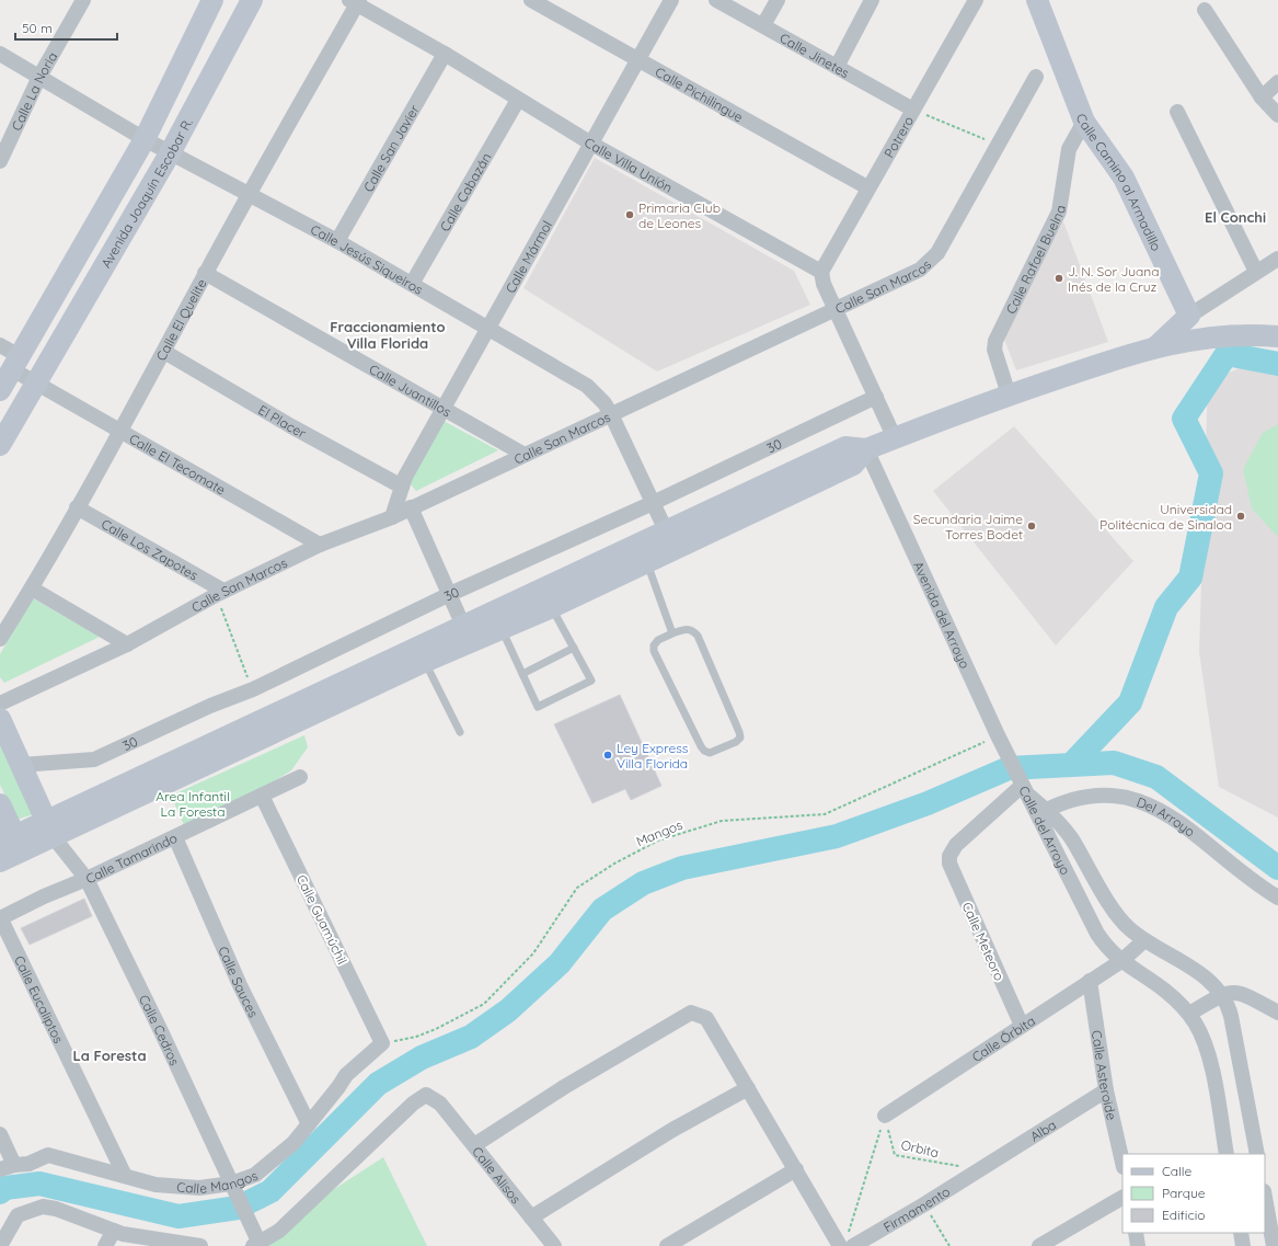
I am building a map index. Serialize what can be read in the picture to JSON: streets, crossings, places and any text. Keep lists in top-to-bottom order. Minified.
{"streets":{"street":["Calle Jinetes","Calle La Noria","Calle Pichilingue","Potrero","Calle San Javier","Calle Villa Unión","Calle Camino al Armadillo","Avenida Joaquín Escobar R.","Calle Cabazán","Calle Mármol","Calle Jesús Siqueiros","Calle Rafael Buelna","Calle San Marcos","Calle El Quelite","Calle Juantillos","El Placer","30","Calle El Tecomate","Calle Los Zapotes","Avenida del Arroyo","Del Arroyo","Calle del Arroyo","Calle Tamarindo","Calle Guamúchil","Calle Meteoro","Calle Sauces","Calle Eucaliptos","Calle Cedros","Calle Órbita","Calle Asteroide","Alba","Calle Alisos","Calle Mangos","Firmamento"],"path":["Mangos","Orbita"]},"crossings":[["Calle Jinetes","Potrero"],["Calle La Noria","Calle Jesús Siqueiros"],["Calle Pichilingue","Potrero"],["Calle Pichilingue","Calle Mármol"],["Potrero","Calle Villa Unión"],["Calle San Javier","Calle Villa Unión"],["Calle San Javier","Calle Jesús Siqueiros"],["Calle Villa Unión","Calle Cabazán"],["Calle Villa Unión","Calle Mármol"],["Calle Villa Unión","Calle El Quelite"],["Calle Camino al Armadillo","Calle Rafael Buelna"],["Avenida Joaquín Escobar R.","Calle Jesús Siqueiros"],["Avenida Joaquín Escobar R.","Calle El Tecomate"],["Calle Cabazán","Calle Jesús Siqueiros"],["Calle Mármol","Calle Jesús Siqueiros"],["Calle Mármol","Calle San Marcos"],["Calle Mármol","Calle Juantillos"],["Calle Mármol","El Placer"],["Calle Jesús Siqueiros","Calle San Marcos"],["Calle Jesús Siqueiros","Calle El Quelite"],["Calle Jesús Siqueiros","30"],["Calle San Marcos","Calle Juantillos"],["Calle San Marcos","Calle El Tecomate"],["Calle San Marcos","Calle Los Zapotes"],["Calle El Quelite","Calle Juantillos"],["Calle El Quelite","El Placer"],["Calle El Quelite","Calle El Tecomate"],["Calle El Quelite","Calle Los Zapotes"],["Avenida del Arroyo","Mangos"],["Avenida del Arroyo","Calle del Arroyo"],["Avenida del Arroyo","Calle Meteoro"],["Del Arroyo","Calle del Arroyo"],["Mangos","Calle Guamúchil"],["Mangos","Calle Mangos"],["Calle del Arroyo","Calle Meteoro"],["Calle del Arroyo","Calle Órbita"],["Calle Tamarindo","Calle Guamúchil"],["Calle Tamarindo","Calle Sauces"],["Calle Tamarindo","Calle Eucaliptos"],["Calle Tamarindo","Calle Cedros"],["Calle Guamúchil","Calle Mangos"],["Calle Meteoro","Calle Órbita"],["Calle Sauces","Calle Mangos"],["Calle Eucaliptos","Calle Mangos"],["Calle Cedros","Calle Alisos"],["Calle Cedros","Calle Mangos"],["Calle Órbita","Calle Asteroide"],["Calle Órbita","Orbita"],["Calle Asteroide","Alba"],["Alba","Orbita"],["Alba","Firmamento"],["Orbita","Firmamento"]],"districts":["El Conchi","Fraccionamiento Villa Florida","La Foresta"],"parks":["Area Infantil La Foresta"],"places":["Primaria Club de Leones","J. N. Sor Juana Inés de la Cruz","Universidad Politécnica de Sinaloa","Secundaria Jaime Torres Bodet","Ley Express Villa Florida"],"legend":["Calle","Parque","Edificio"],"scale_bar":"50 m"}
